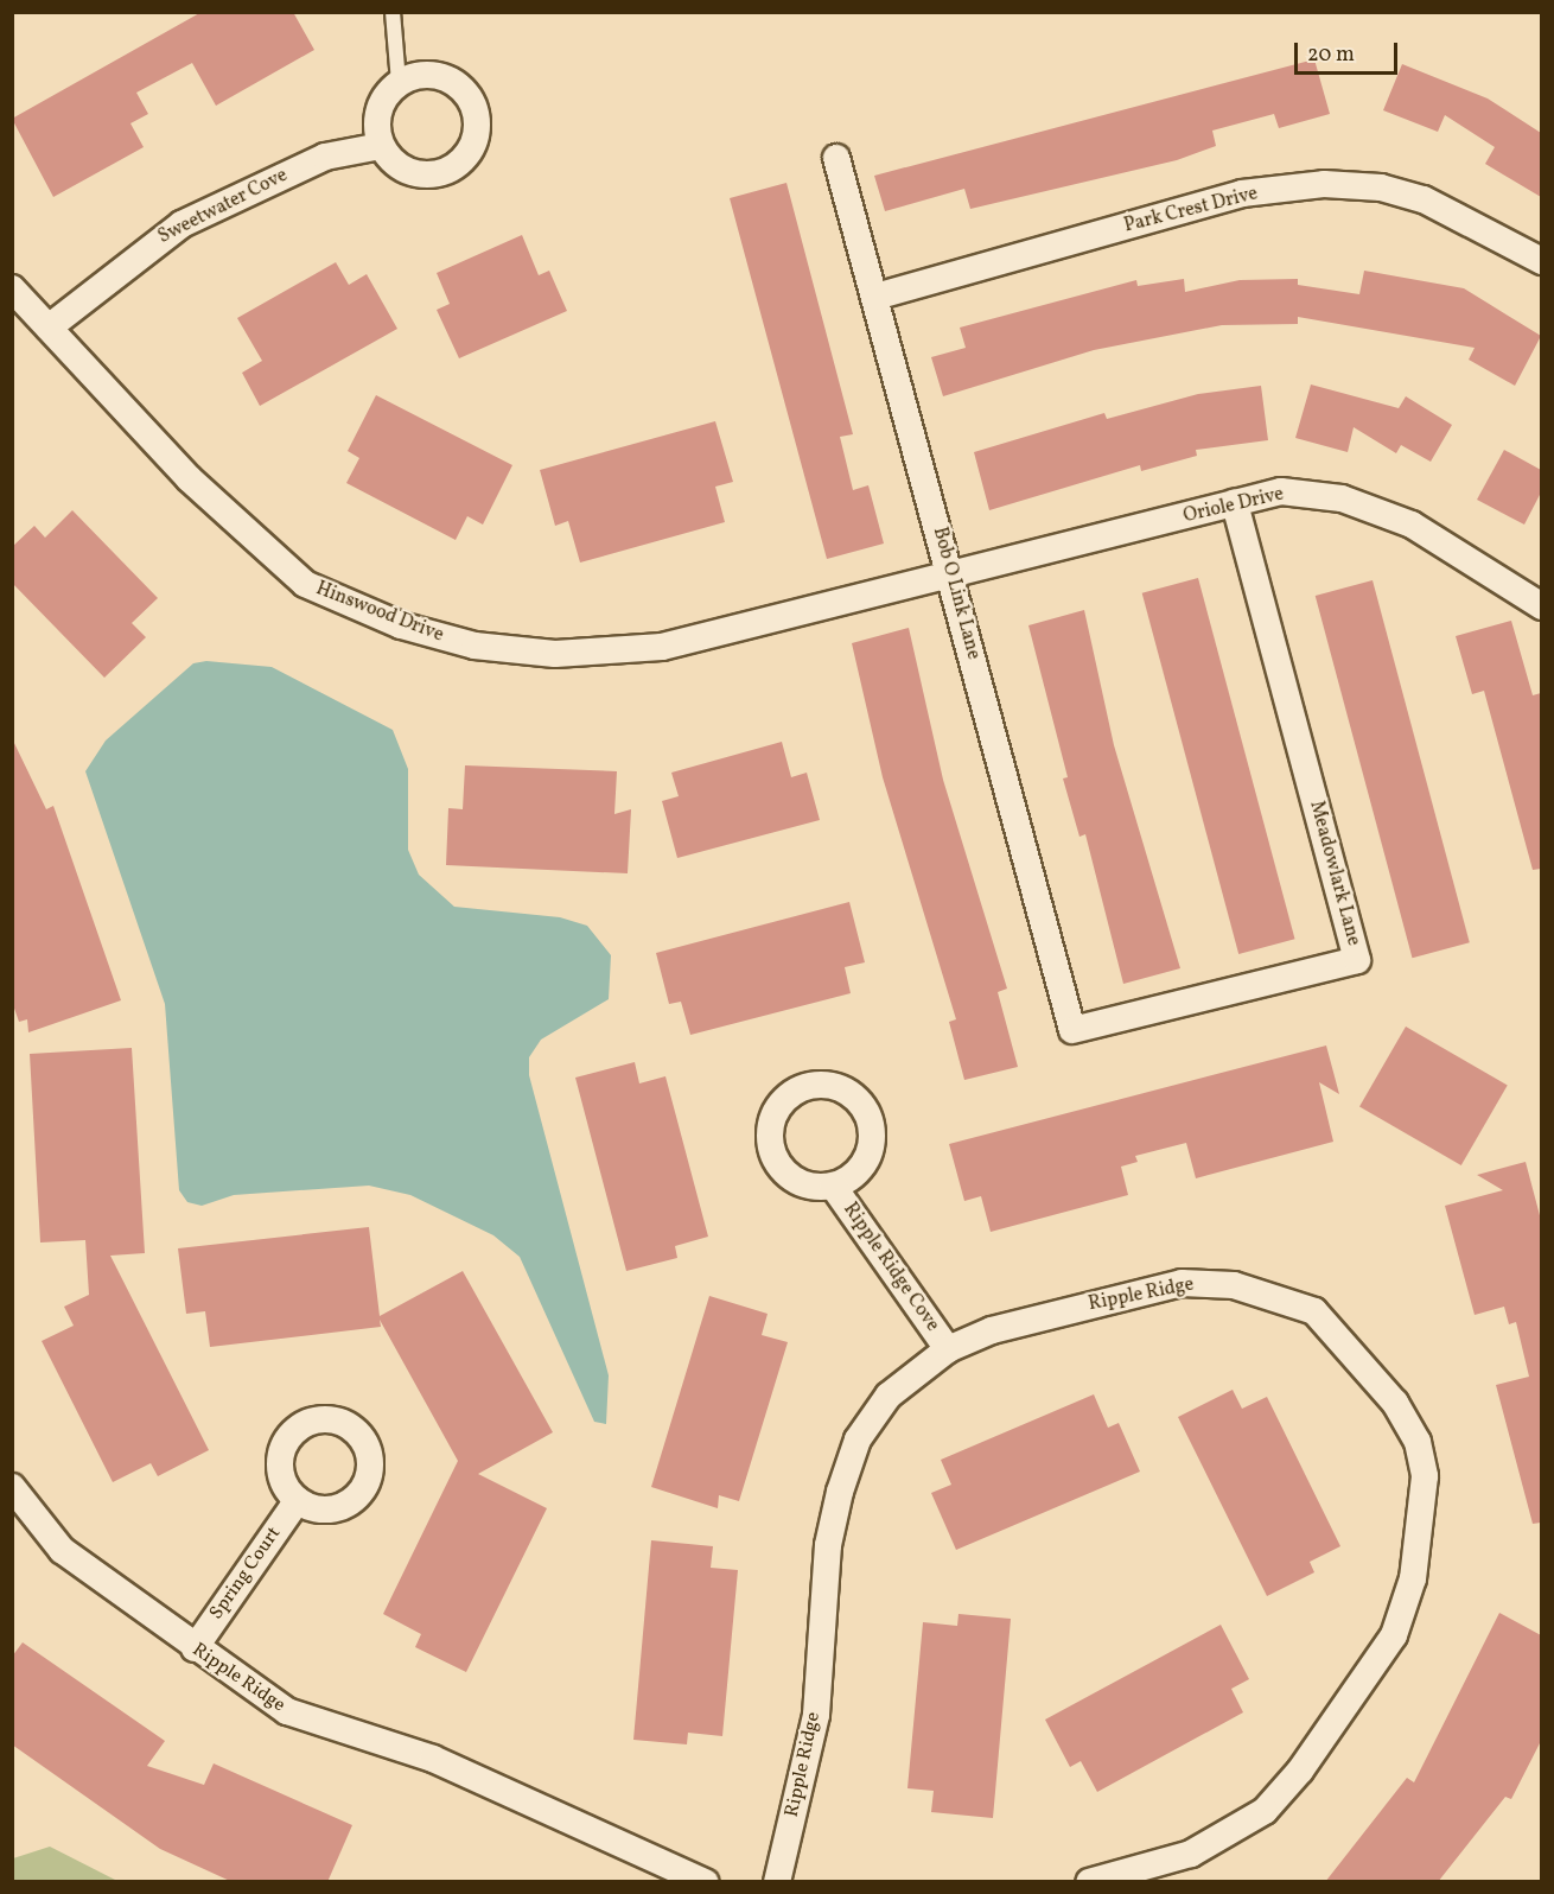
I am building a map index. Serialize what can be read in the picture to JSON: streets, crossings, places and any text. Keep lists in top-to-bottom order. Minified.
{"streets":{"street":["Sweetwater Cove","Park Crest Drive","Oriole Drive","Bob O Link Lane","Hinswood Drive","Meadowlark Lane","Ripple Ridge Cove","Ripple Ridge","Spring Court"]},"crossings":[["Sweetwater Cove","Hinswood Drive"],["Park Crest Drive","Bob O Link Lane"],["Oriole Drive","Hinswood Drive"],["Oriole Drive","Meadowlark Lane"],["Bob O Link Lane","Hinswood Drive"],["Bob O Link Lane","Meadowlark Lane"],["Ripple Ridge Cove","Ripple Ridge"],["Ripple Ridge","Spring Court"]],"scale_bar":"20 m"}
